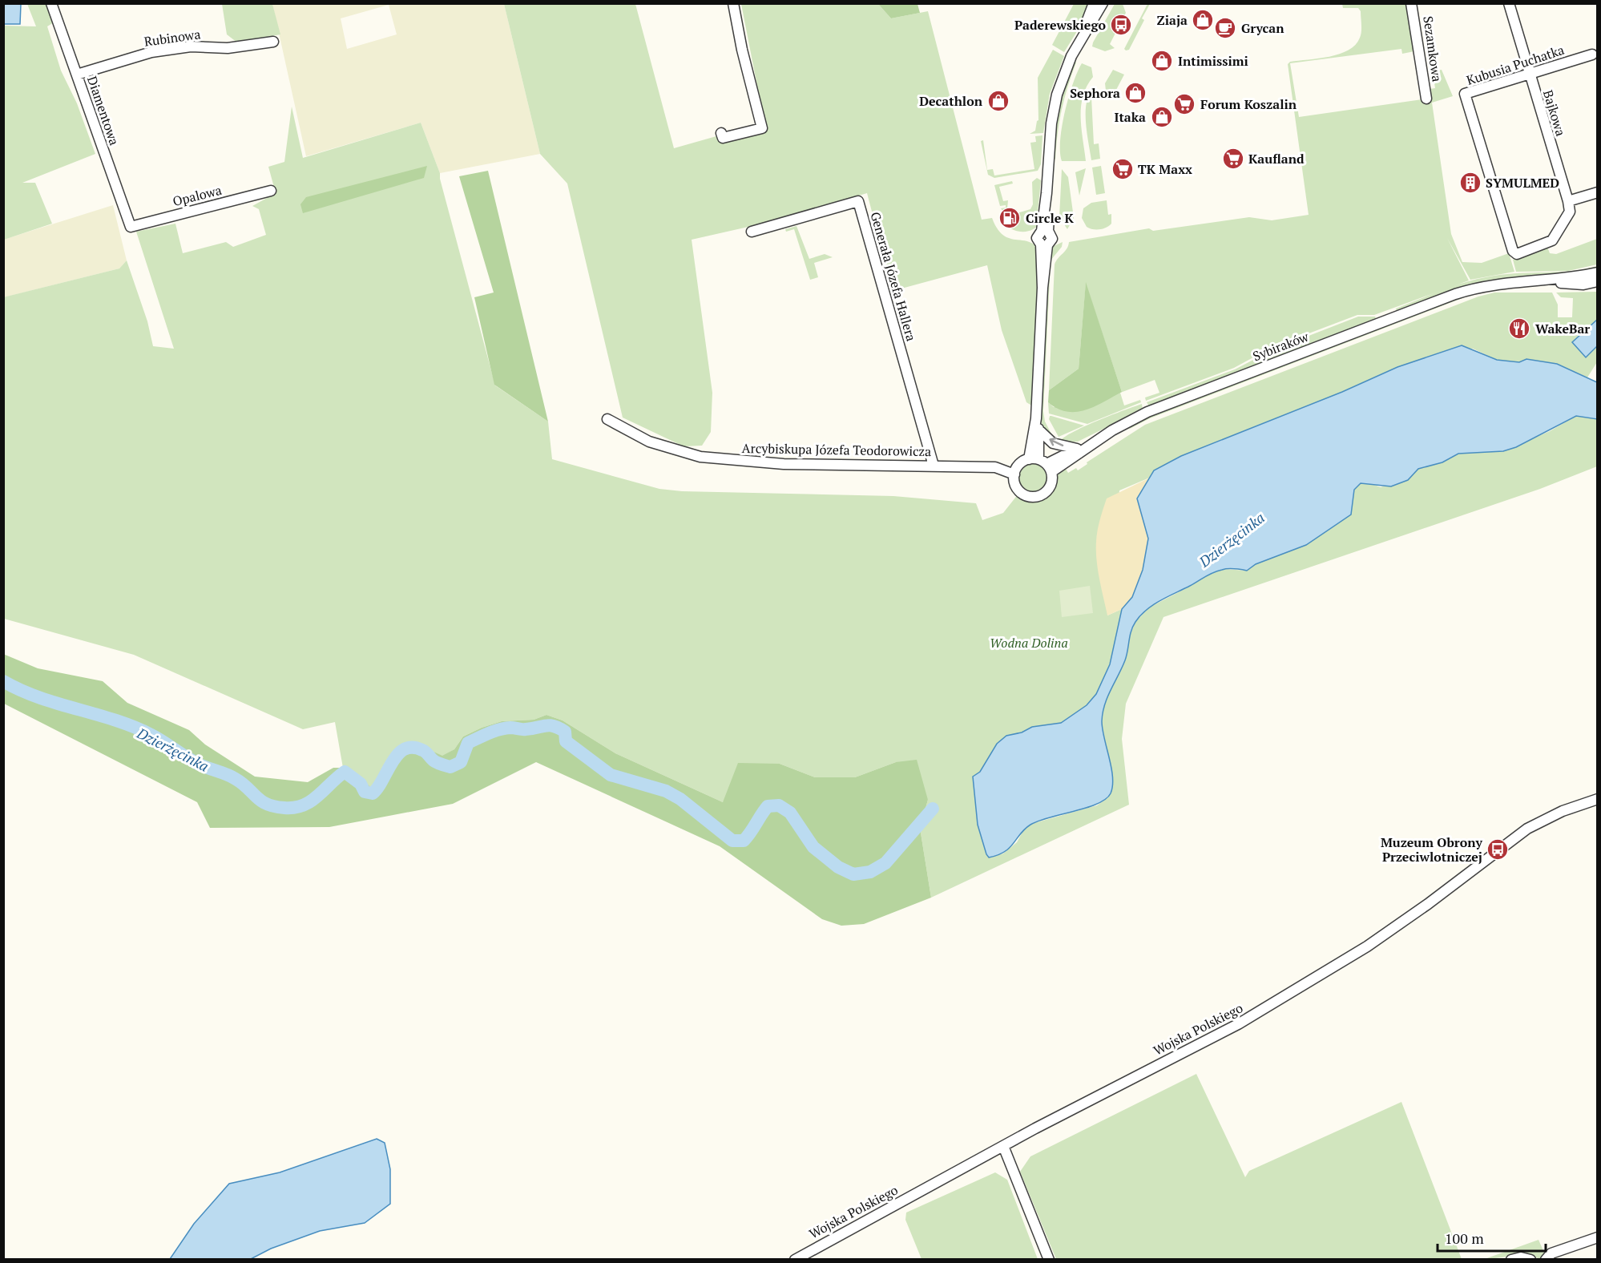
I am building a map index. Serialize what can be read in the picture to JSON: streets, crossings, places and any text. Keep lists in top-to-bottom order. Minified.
{"streets":{"street":["Rubinowa","Sezamkowa","Kubusia Puchatka","Diamentowa","Bajkowa","Opalowa","Generała Józefa Hallera","Sybiraków","Arcybiskupa Józefa Teodorowicza","Wojska Polskiego"]},"crossings":[["Rubinowa","Diamentowa"],["Kubusia Puchatka","Bajkowa"],["Diamentowa","Opalowa"],["Generała Józefa Hallera","Arcybiskupa Józefa Teodorowicza"],["Sybiraków","Arcybiskupa Józefa Teodorowicza"]],"water":["Dzierżęcinka"],"parks":["Wodna Dolina"],"places":{"shop":["Ziaja","Intimissimi","Sephora","Decathlon","Itaka"],"bus stop":["Paderewskiego","Muzeum Obrony Przeciwlotniczej"],"cafe":["Grycan"],"supermarket":["Forum Koszalin","Kaufland","TK Maxx"],"building":["SYMULMED"],"fuel station":["Circle K"],"restaurant":["WakeBar"]},"scale_bar":"100 m"}
